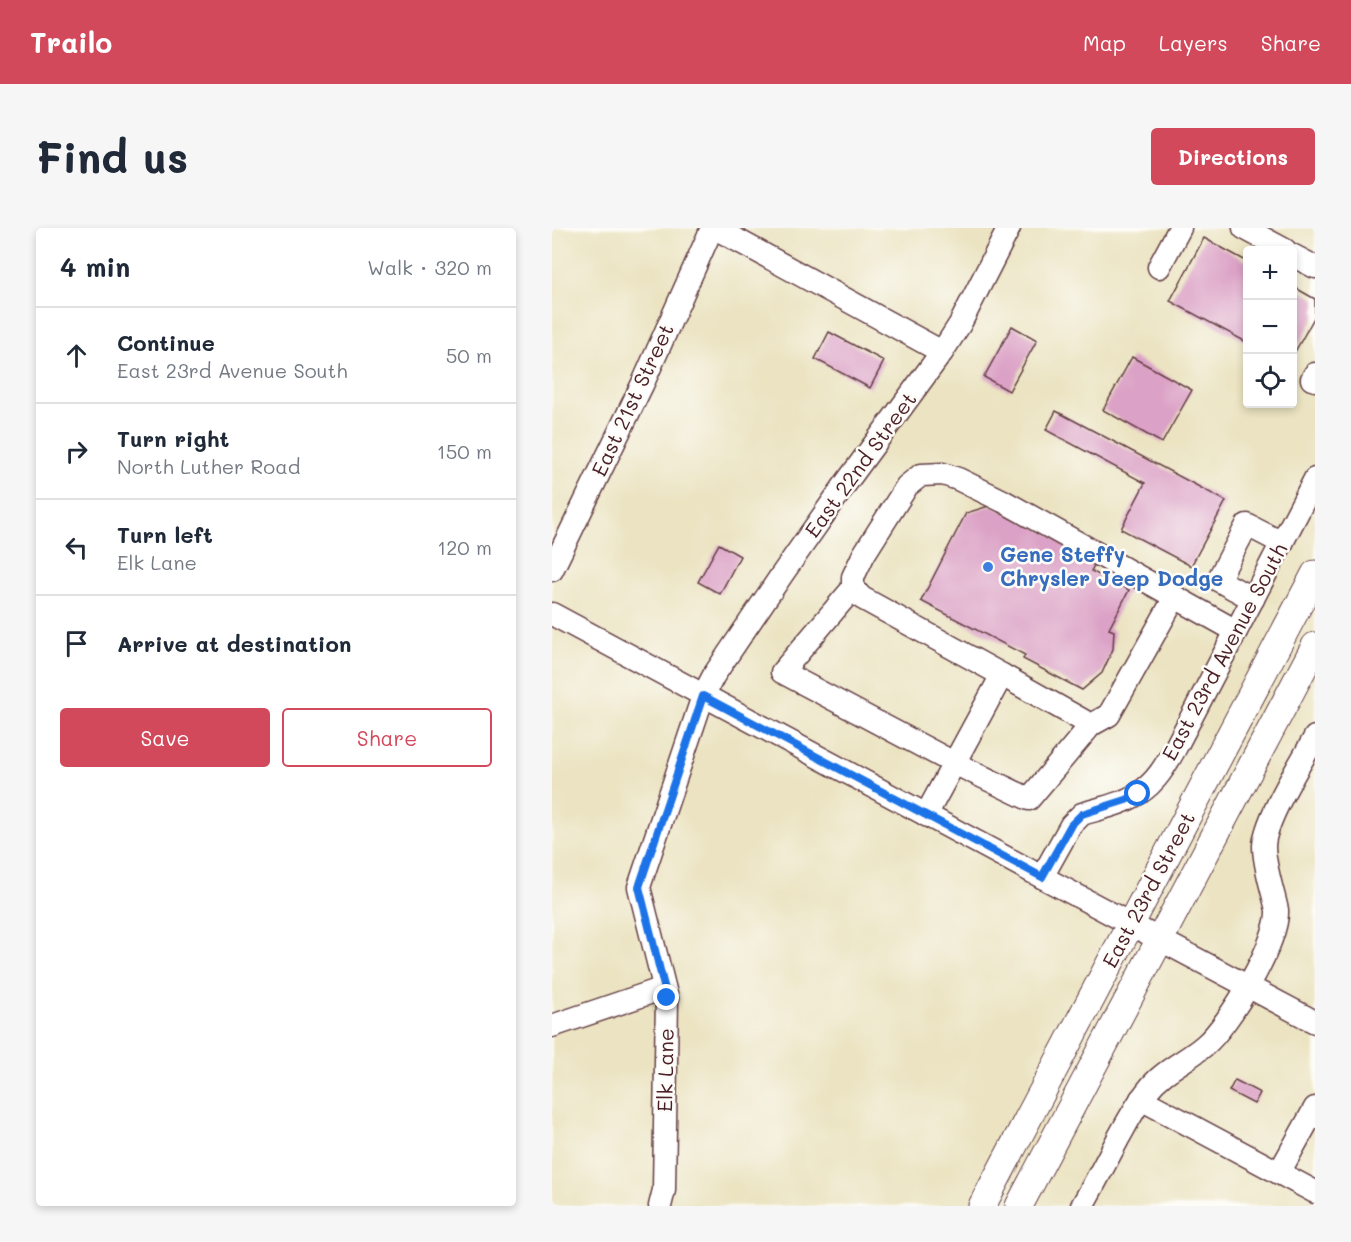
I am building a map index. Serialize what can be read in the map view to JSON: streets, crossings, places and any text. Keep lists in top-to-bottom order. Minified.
{"streets":{"main road":["East 23rd Street"],"street":["East 21st Street","East 22nd Street","East 23rd Avenue South","Elk Lane"]},"crossings":[["East 22nd Street","Elk Lane"]],"places":["Gene Steffy Chrysler Jeep Dodge"],"page":{"header":"Trailo","nav":["Map","Layers","Share"],"buttons":["Directions",["Save","Share"]],"title":"Find us","heading":["4 min","Walk · 320 m"],"map_buttons":["+","−"],"list":[["Continue","East 23rd Avenue South","50 m"],["Turn right","North Luther Road","150 m"],["Turn left","Elk Lane","120 m"],"Arrive at destination"]}}
